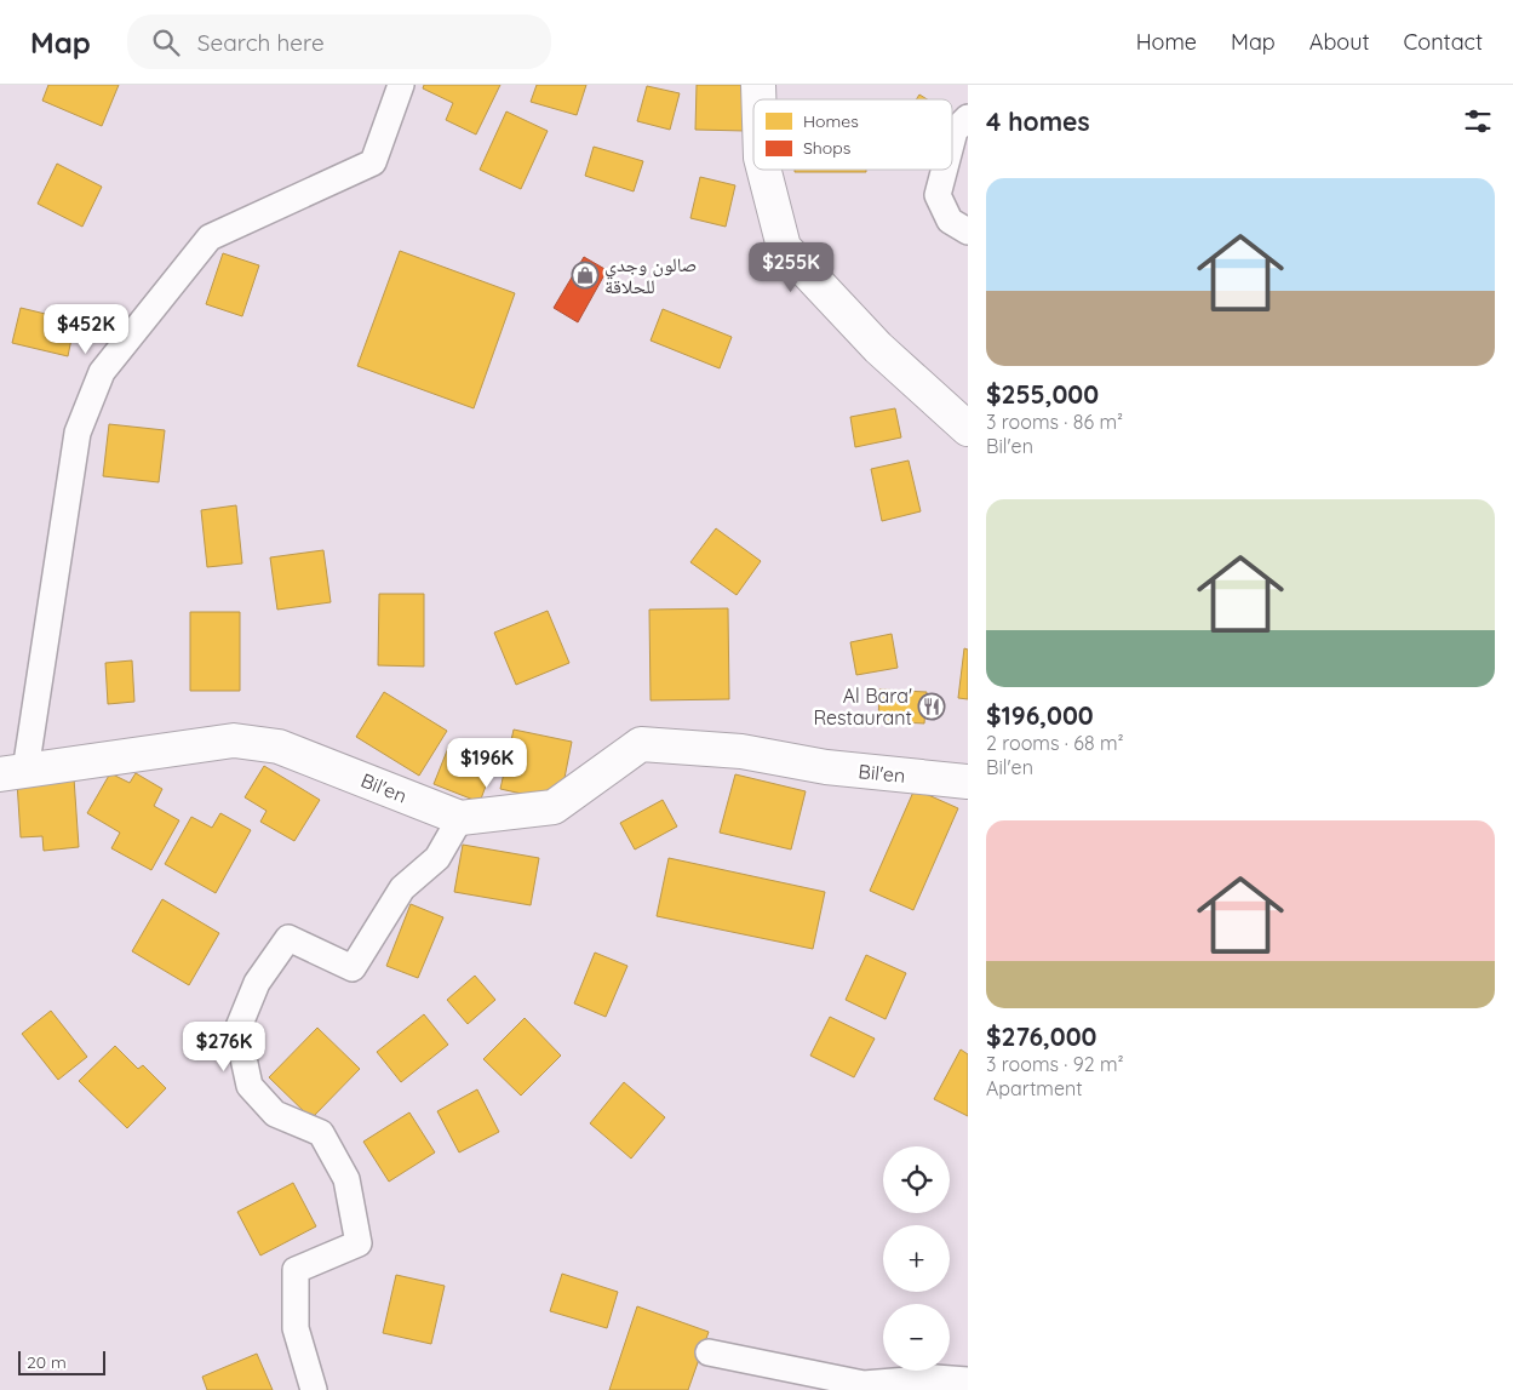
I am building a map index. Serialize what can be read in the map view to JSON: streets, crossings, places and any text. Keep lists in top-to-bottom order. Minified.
{"streets":{"street":["Bil'en"]},"places":{"shop":["صالون وجدي للحلاقة"],"restaurant":["Al Bara' Restaurant"]},"legend":["Homes","Shops"],"scale_bar":"20 m","page":{"header":"Map","search":"Search here","nav":["Home","Map","About","Contact"],"heading":"4 homes","list":[{"name":"$255,000","note":"3 rooms · 86 m² · Bil'en"},{"name":"$196,000","note":"2 rooms · 68 m² · Bil'en"},{"name":"$276,000","note":"3 rooms · 92 m² · Apartment"}],"price":["$255K","$452K","$196K","$276K"],"map_buttons":["+","−"],"scale":"20 m"}}
